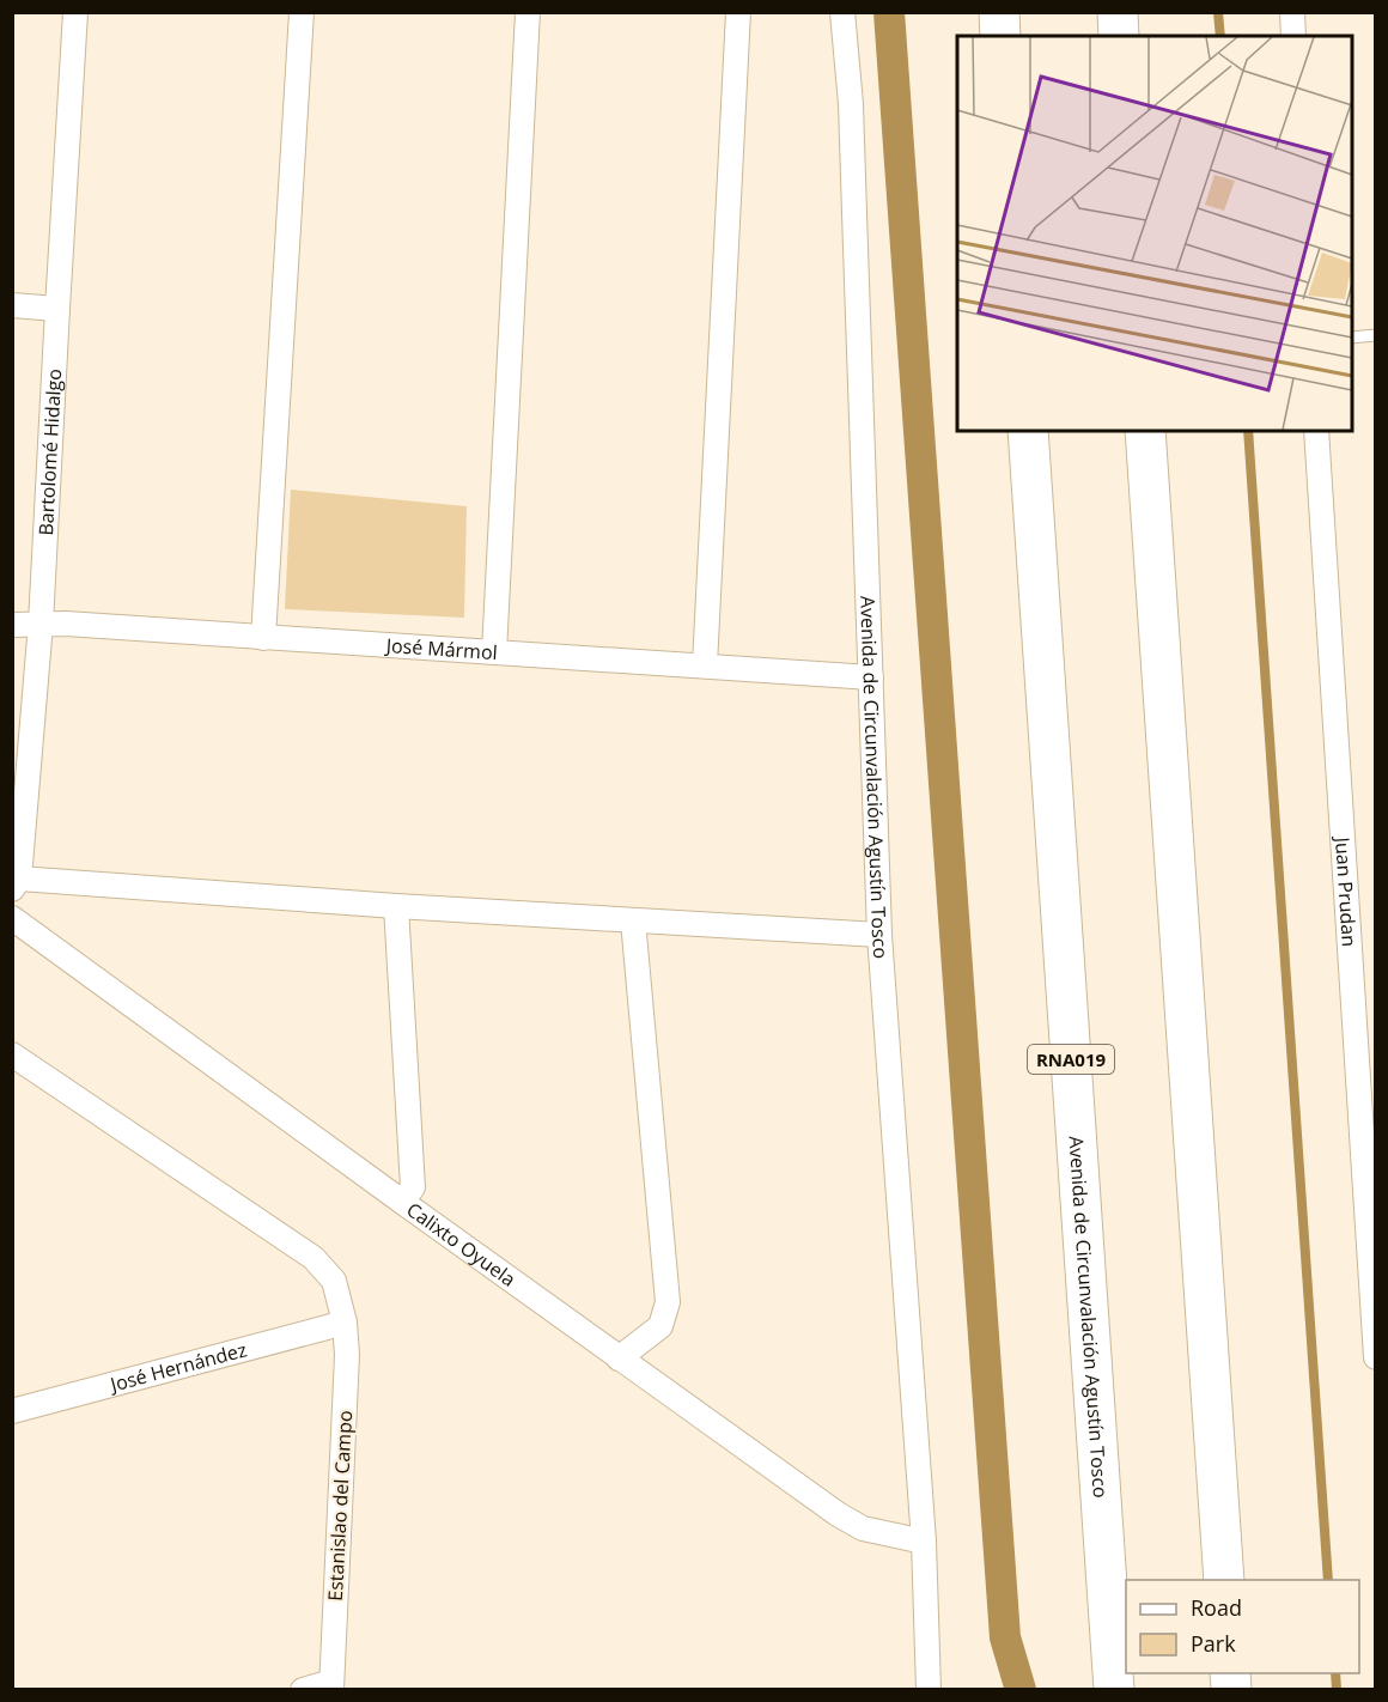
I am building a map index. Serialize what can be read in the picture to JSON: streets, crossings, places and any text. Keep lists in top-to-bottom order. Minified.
{"streets":{"highway":["Avenida de Circunvalación Agustín Tosco","RNA019"],"street":["Bartolomé Hidalgo","José Mármol","Juan Prudan","Calixto Oyuela","José Hernández","Estanislao del Campo"]},"crossings":[["Bartolomé Hidalgo","José Mármol"],["José Mármol","Avenida de Circunvalación Agustín Tosco"],["Avenida de Circunvalación Agustín Tosco","Calixto Oyuela"],["José Hernández","Estanislao del Campo"]],"legend":["Road","Park"]}
